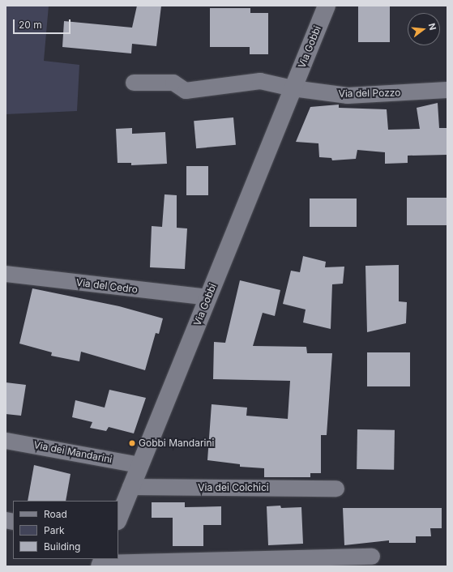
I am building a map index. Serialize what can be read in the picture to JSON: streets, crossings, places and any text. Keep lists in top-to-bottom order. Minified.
{"streets":{"street":["Via Gobbi","Via del Pozzo","Via del Cedro","Via dei Mandarini","Via dei Colchici"]},"crossings":[["Via Gobbi","Via del Pozzo"],["Via Gobbi","Via del Cedro"],["Via Gobbi","Via dei Mandarini"],["Via Gobbi","Via dei Colchici"]],"places":["Gobbi Mandarini"],"legend":["Road","Park","Building"],"scale_bar":"20 m","north":"right"}
